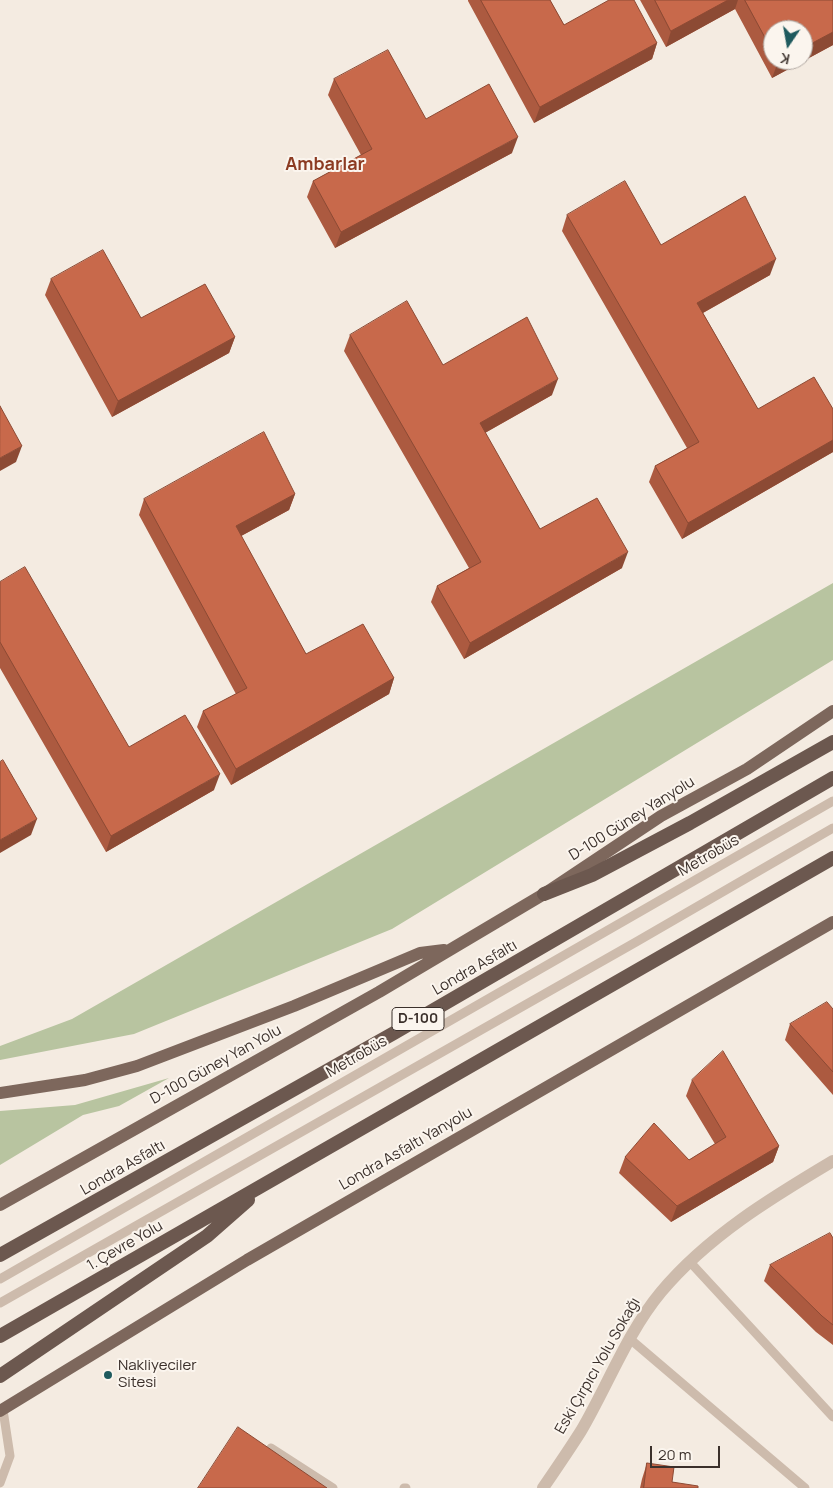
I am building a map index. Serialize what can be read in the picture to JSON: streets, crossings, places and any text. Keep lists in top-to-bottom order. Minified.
{"streets":{"highway":["Londra Asfaltı","D-100","1. Çevre Yolu"],"main road":["D-100 Güney Yanyolu","D-100 Güney Yan Yolu","Londra Asfaltı Yanyolu"],"street":["Eski Çırpıcı Yolu Sokağı"],"lane":["Metrobüs"]},"crossings":[["D-100 Güney Yanyolu","D-100 Güney Yan Yolu"]],"districts":["Ambarlar"],"places":["Nakliyeciler Sitesi"],"scale_bar":"20 m","north":"bottom"}
